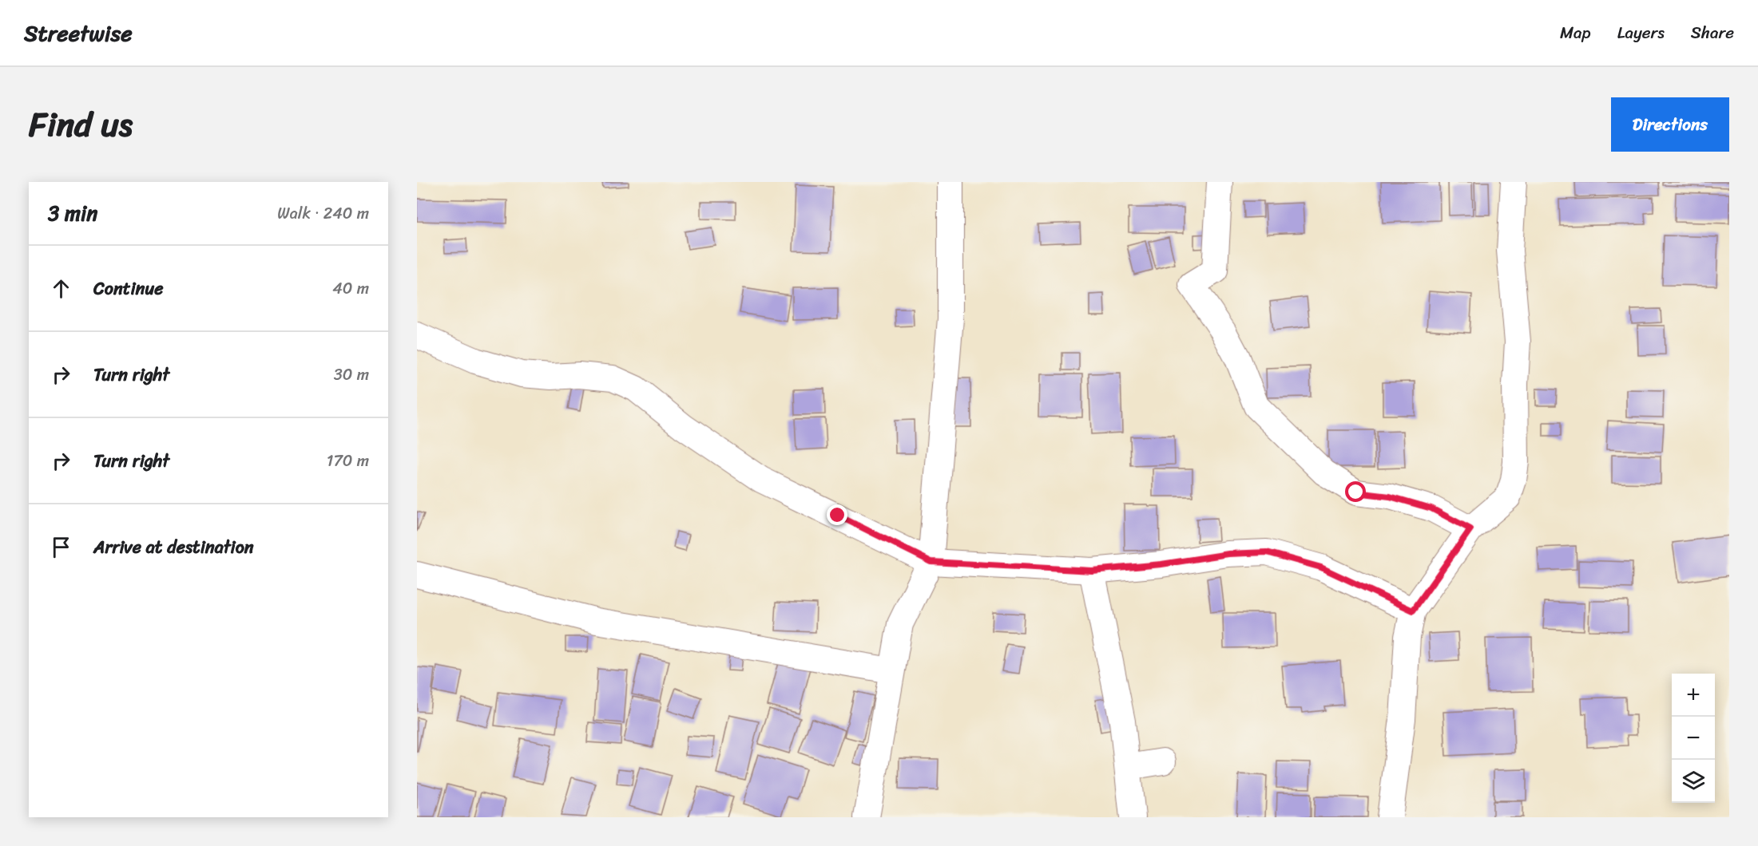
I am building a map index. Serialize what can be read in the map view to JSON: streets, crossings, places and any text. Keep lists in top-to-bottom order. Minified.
{"page":{"header":"Streetwise","nav":["Map","Layers","Share"],"title":"Find us","buttons":"Directions","heading":["3 min","Walk · 240 m"],"list":[["Continue","40 m"],["Turn right","30 m"],["Turn right","170 m"],"Arrive at destination"],"map_buttons":["+","−"]}}
